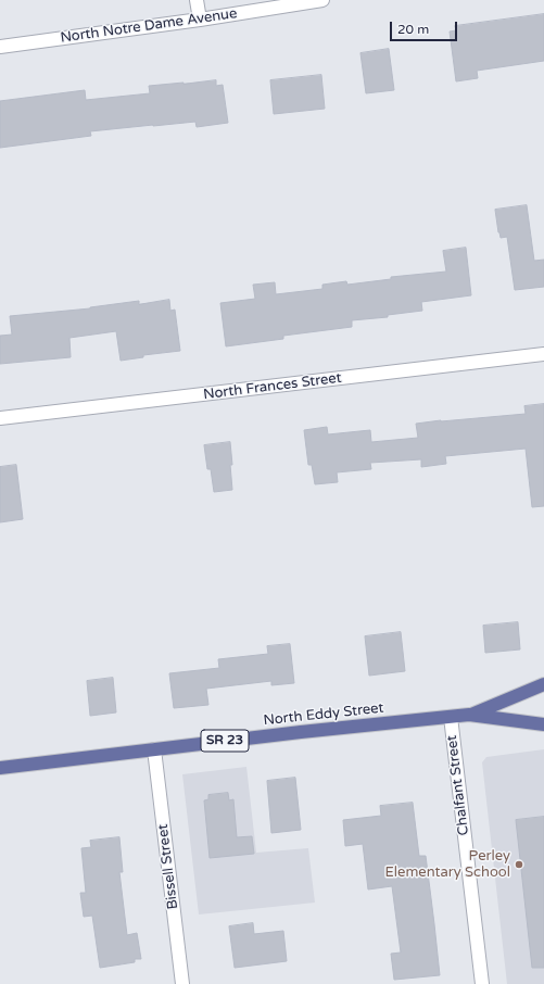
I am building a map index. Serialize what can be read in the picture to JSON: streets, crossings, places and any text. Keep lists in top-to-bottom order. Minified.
{"streets":{"main road":["North Eddy Street","SR 23"],"street":["North Notre Dame Avenue","North Frances Street","Chalfant Street","Bissell Street"]},"crossings":[["North Eddy Street","Chalfant Street"],["North Eddy Street","Bissell Street"]],"places":["Perley Elementary School"],"scale_bar":"20 m"}
